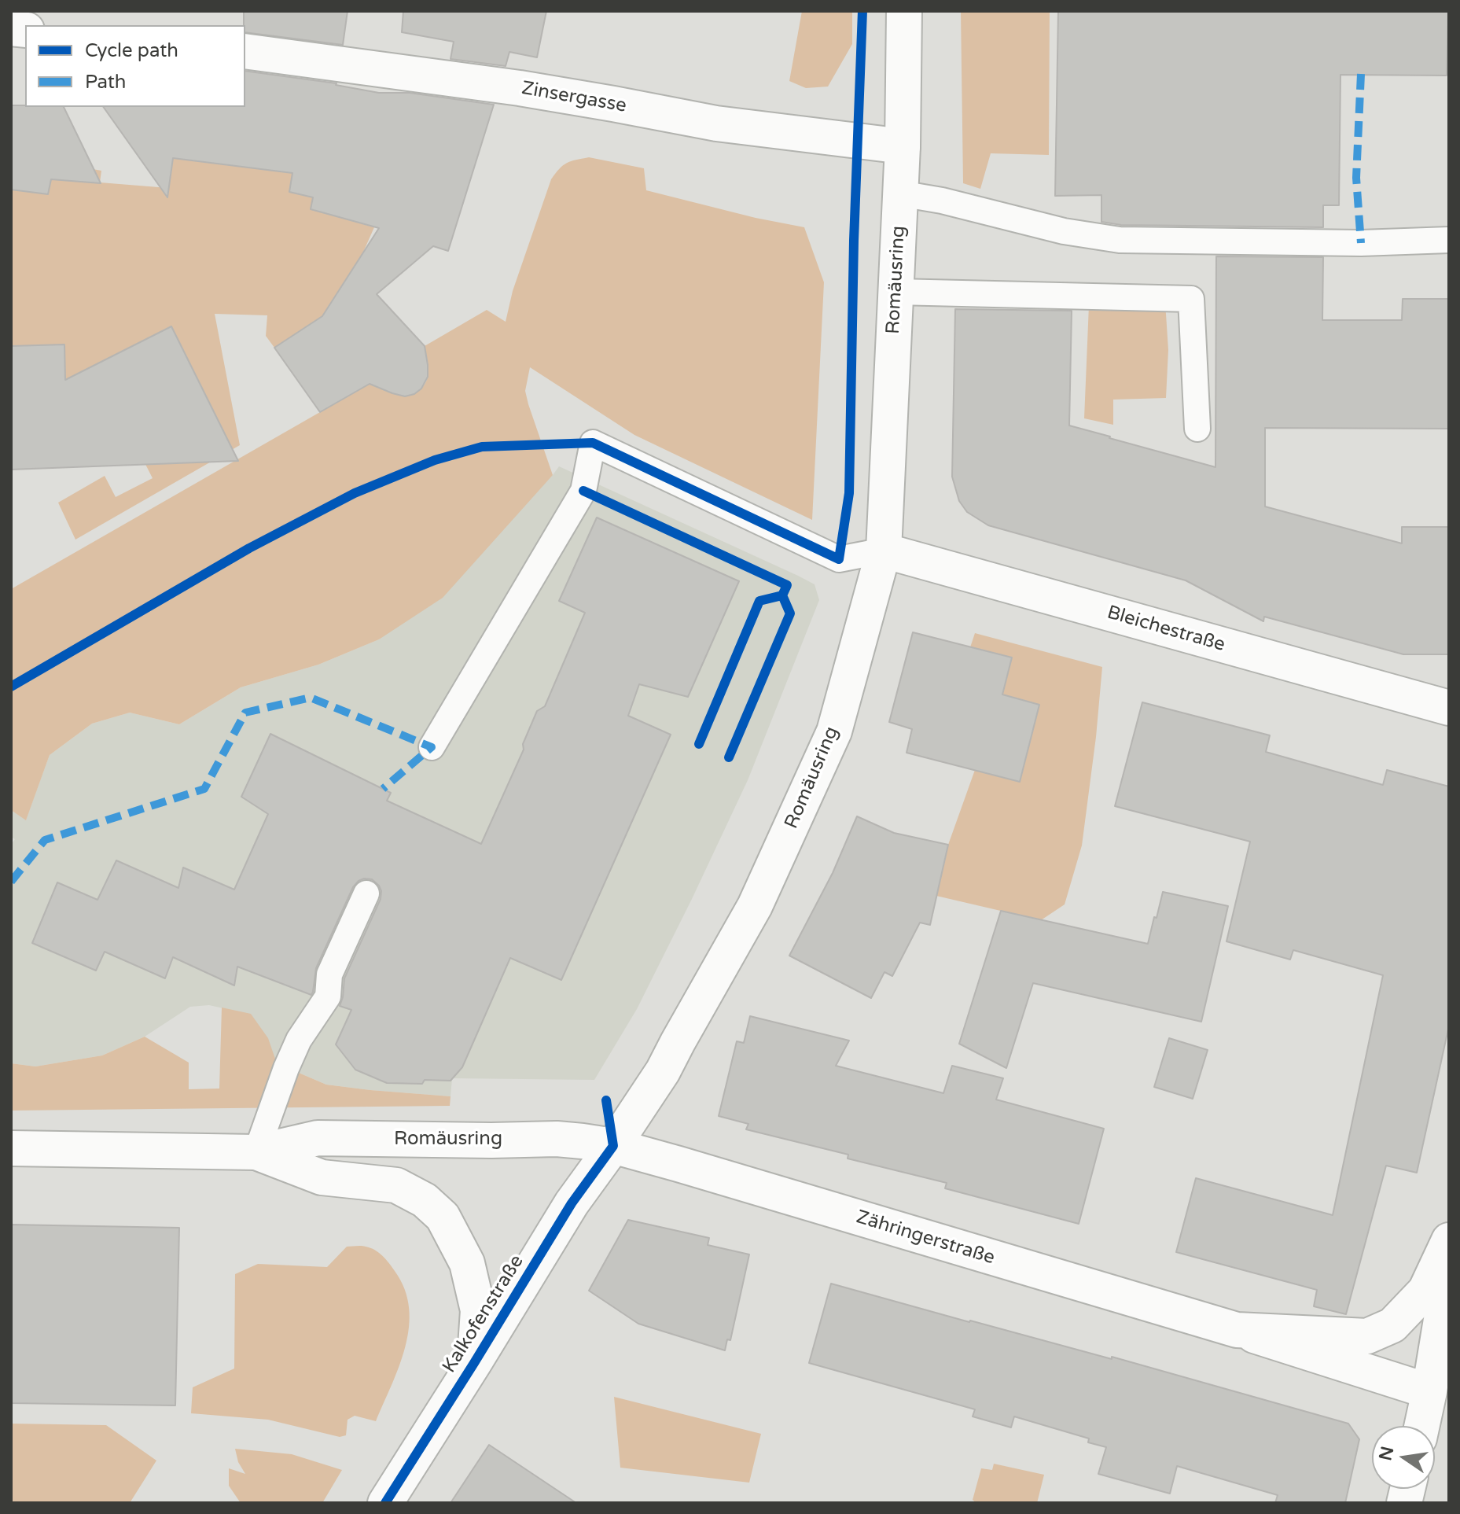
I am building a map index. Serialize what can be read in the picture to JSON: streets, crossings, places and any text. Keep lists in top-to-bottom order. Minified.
{"streets":{"main road":["Zinsergasse","Romäusring","Bleichestraße","Zähringerstraße","Kalkofenstraße"]},"crossings":[["Zinsergasse","Romäusring"],["Romäusring","Bleichestraße"],["Romäusring","Zähringerstraße"],["Romäusring","Kalkofenstraße"],["Zähringerstraße","Kalkofenstraße"]],"legend":["Cycle path","Path"],"north":"left"}
